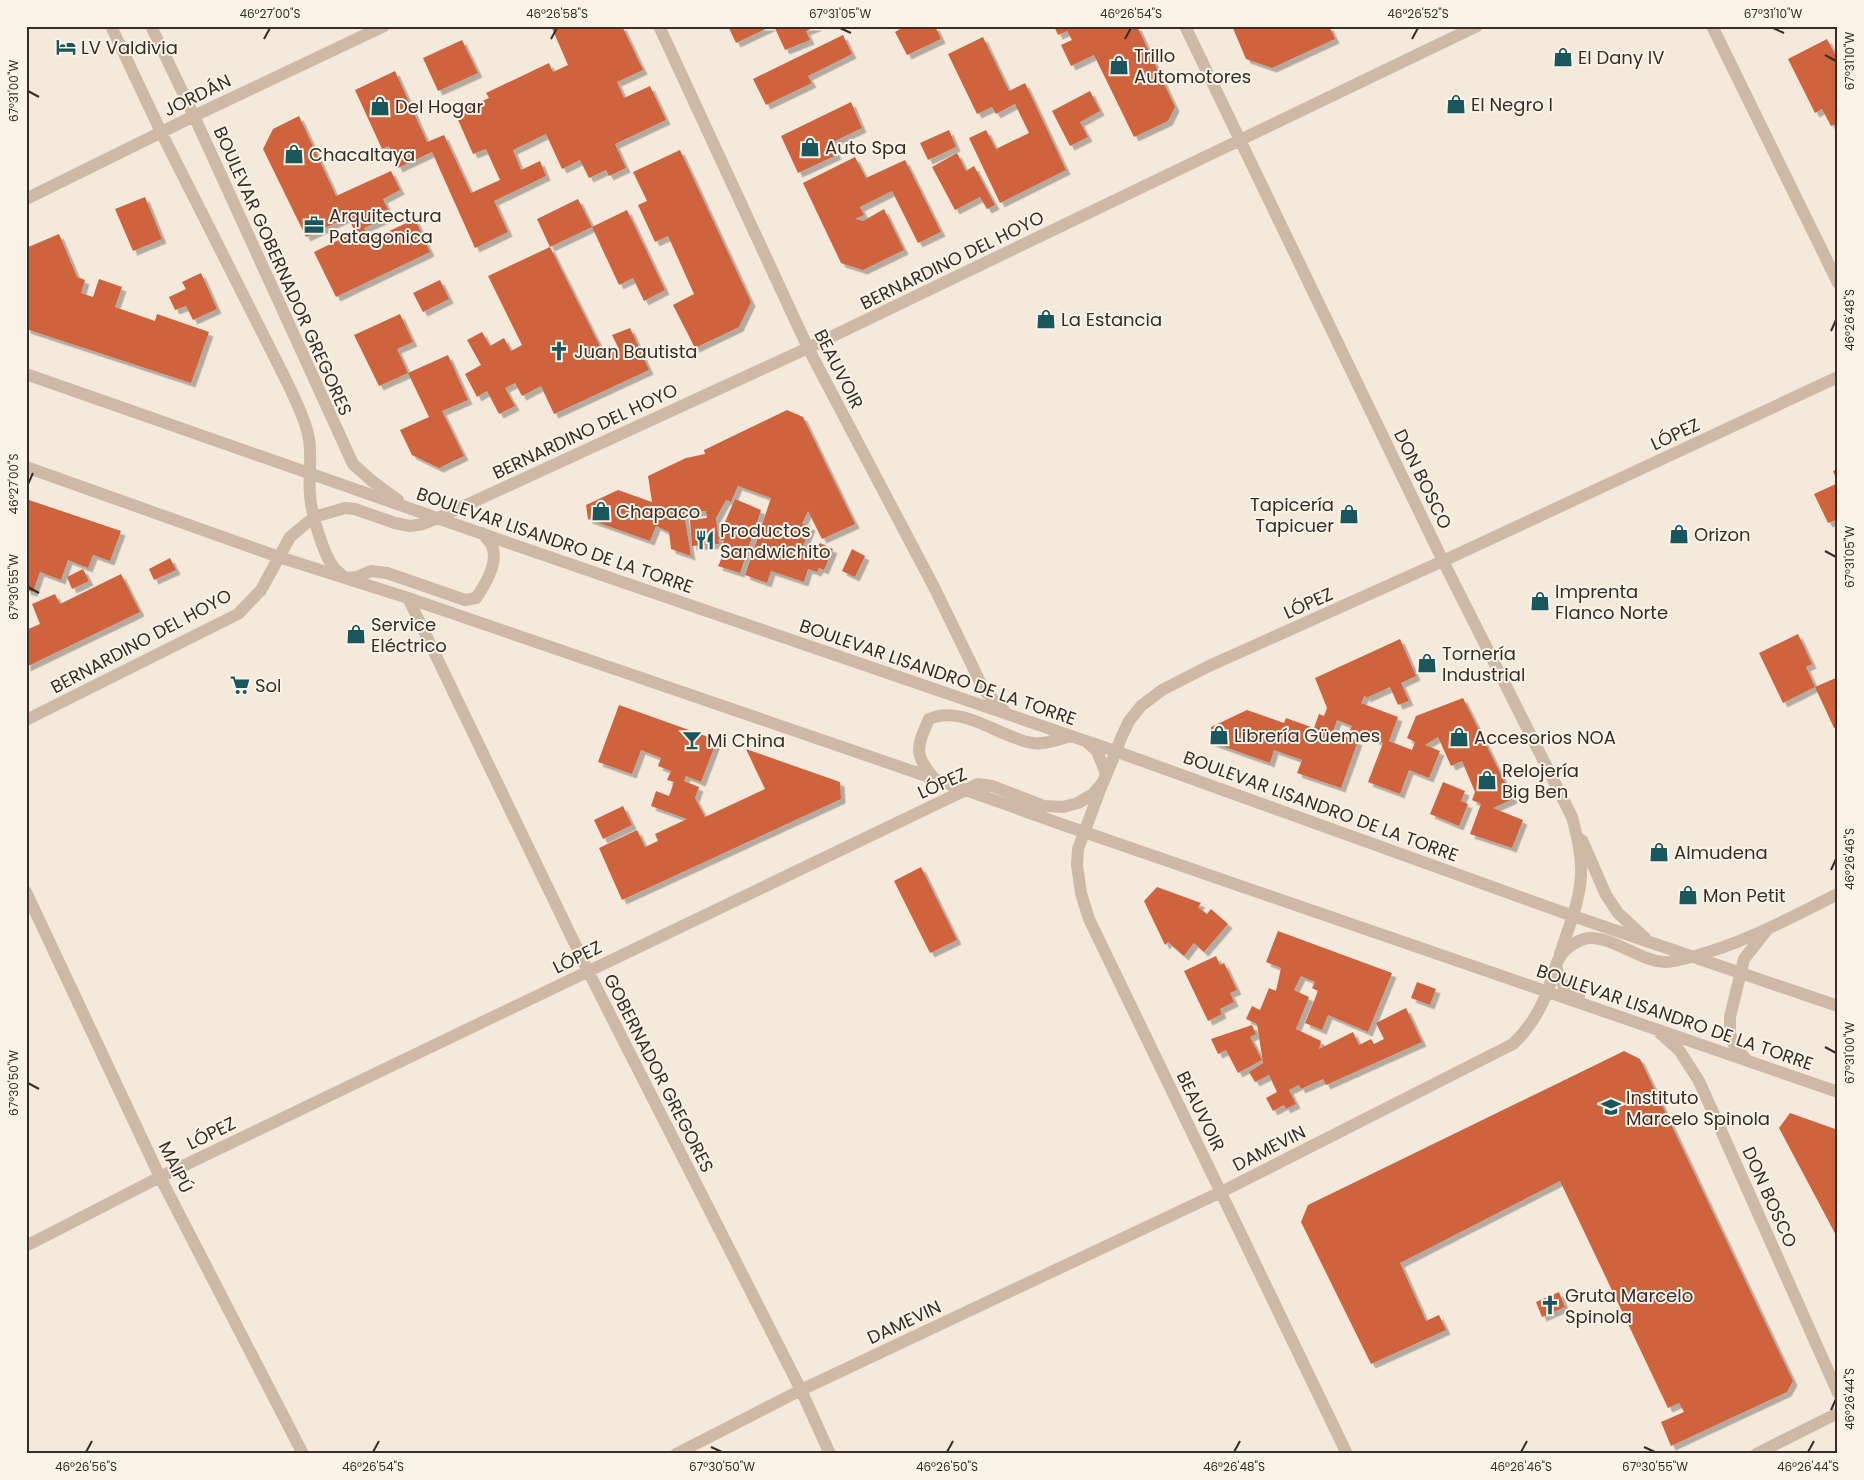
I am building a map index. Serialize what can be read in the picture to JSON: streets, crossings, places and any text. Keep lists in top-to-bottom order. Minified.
{"streets":{"street":["JORDÁN","BERNARDINO DEL HOYO","BOULEVAR GOBERNADOR GREGORES","BEAUVOIR","LÓPEZ","DON BOSCO","BOULEVAR LISANDRO DE LA TORRE","GOBERNADOR GREGORES","DAMEVIN","MAIPÚ"]},"crossings":[["JORDÁN","BOULEVAR GOBERNADOR GREGORES"],["BERNARDINO DEL HOYO","BEAUVOIR"],["BERNARDINO DEL HOYO","DON BOSCO"],["BERNARDINO DEL HOYO","BOULEVAR LISANDRO DE LA TORRE"],["BOULEVAR GOBERNADOR GREGORES","BOULEVAR LISANDRO DE LA TORRE"],["BEAUVOIR","LÓPEZ"],["BEAUVOIR","BOULEVAR LISANDRO DE LA TORRE"],["BEAUVOIR","DAMEVIN"],["LÓPEZ","DON BOSCO"],["LÓPEZ","BOULEVAR LISANDRO DE LA TORRE"],["LÓPEZ","GOBERNADOR GREGORES"],["LÓPEZ","MAIPÚ"],["DON BOSCO","BOULEVAR LISANDRO DE LA TORRE"],["DON BOSCO","DAMEVIN"],["BOULEVAR LISANDRO DE LA TORRE","GOBERNADOR GREGORES"],["BOULEVAR LISANDRO DE LA TORRE","DAMEVIN"],["GOBERNADOR GREGORES","DAMEVIN"]],"places":{"hotel":["LV Valdivia"],"shop":["El Dany IV","Trillo Automotores","El Negro I","Del Hogar","Auto Spa","Chacaltaya","La Estancia","Chapaco","Tapicería Tapicuer","Orizon","Imprenta Flanco Norte","Service Eléctrico","Tornería Industrial","Librería Güemes","Accesorios NOA","Relojería Big Ben","Almudena","Mon Petit"],"office":["Arquitectura Patagonica"],"church":["Juan Bautista","Gruta Marcelo Spinola"],"restaurant":["Productos Sandwichito"],"supermarket":["Sol"],"bar":["Mi China"],"school or university":["Instituto Marcelo Spinola"]},"coordinates":["46°27'00\"S","46°26'58\"S","67°31'05\"W","46°26'54\"S","46°26'52\"S","67°31'10\"W","67°31'00\"W","46°26'48\"S","67°30'55\"W","46°26'46\"S","67°30'50\"W","46°26'44\"S","46°26'56\"S","46°26'50\"S"]}
